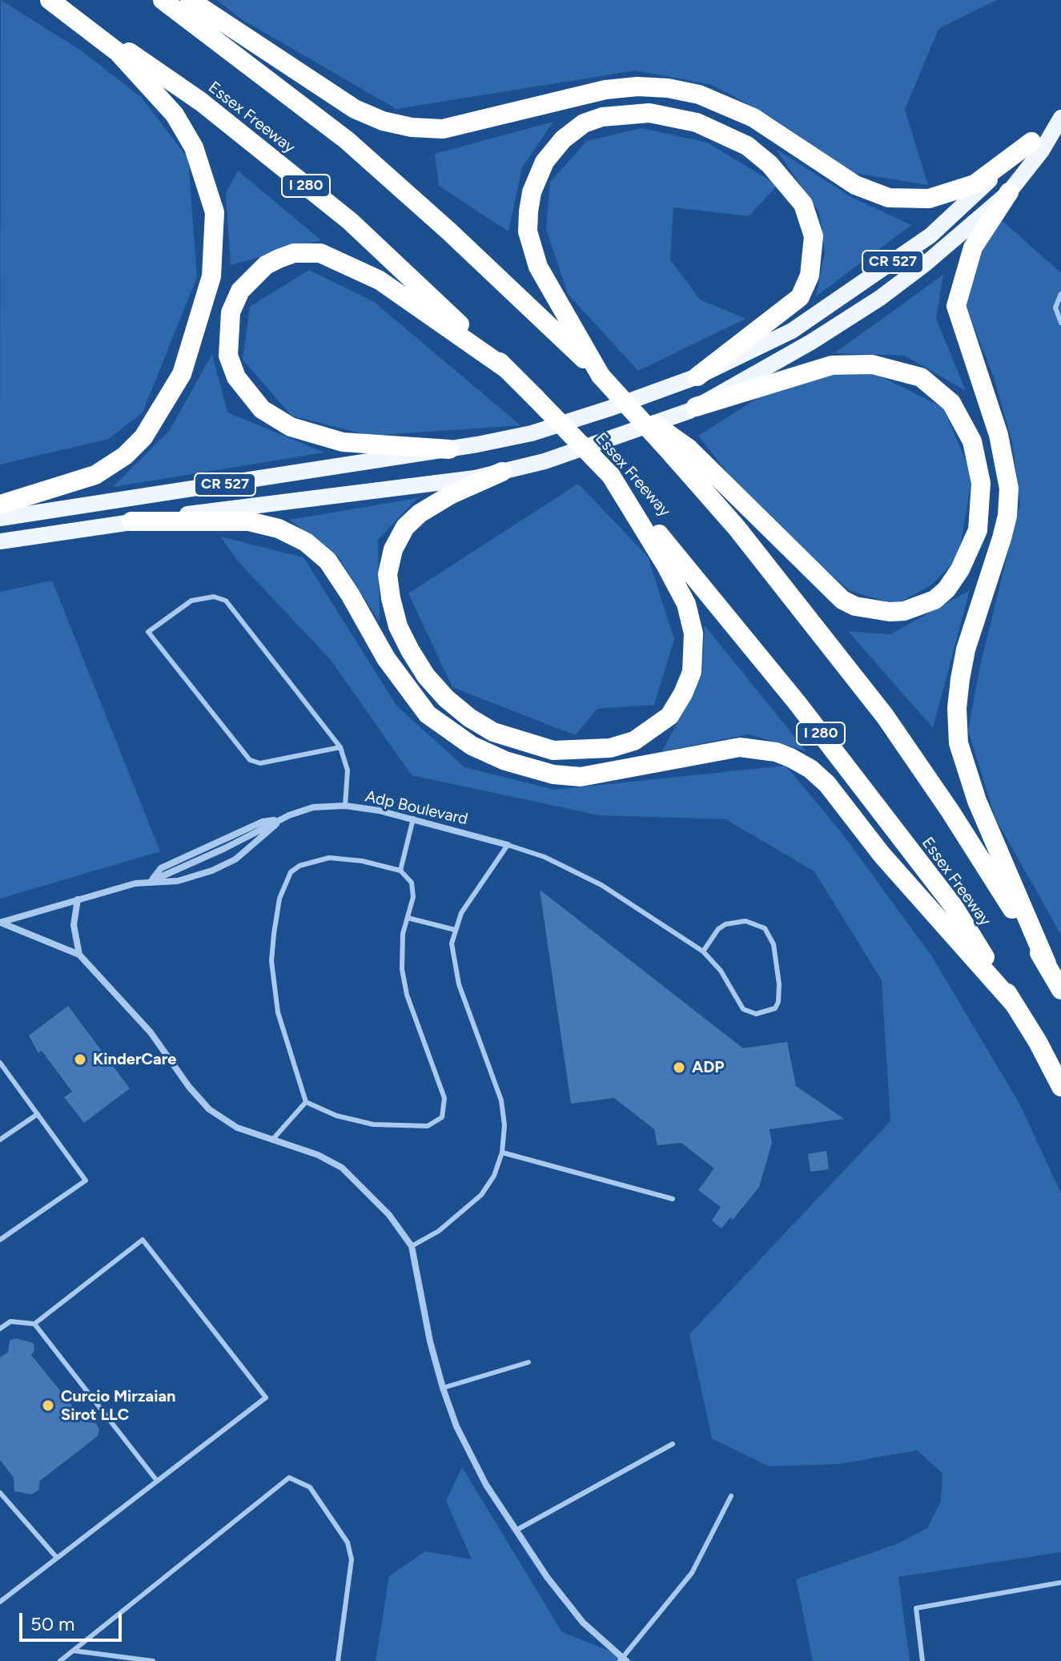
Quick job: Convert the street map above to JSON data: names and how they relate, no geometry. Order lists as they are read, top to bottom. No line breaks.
{"streets":{"highway":["Essex Freeway","I 280"],"main road":["CR 527"],"street":["Adp Boulevard"]},"places":["KinderCare","ADP","Curcio Mirzaian Sirot LLC"],"scale_bar":"50 m"}
